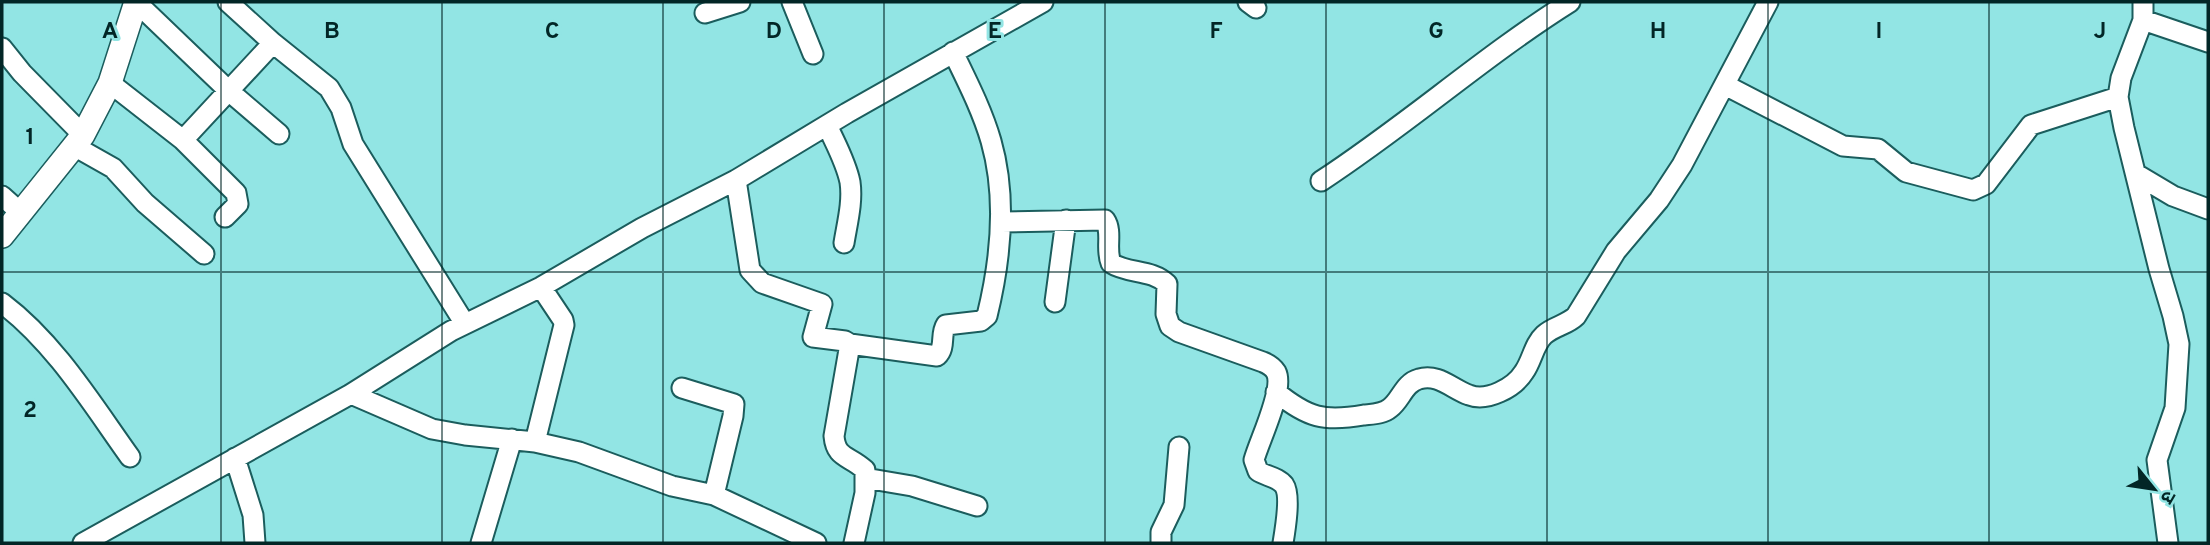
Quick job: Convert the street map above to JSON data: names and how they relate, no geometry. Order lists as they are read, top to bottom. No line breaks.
{"north":"bottom right","grid":{"columns":["A","B","C","D","E","F","G","H","I","J"],"rows":["1","2"]}}
